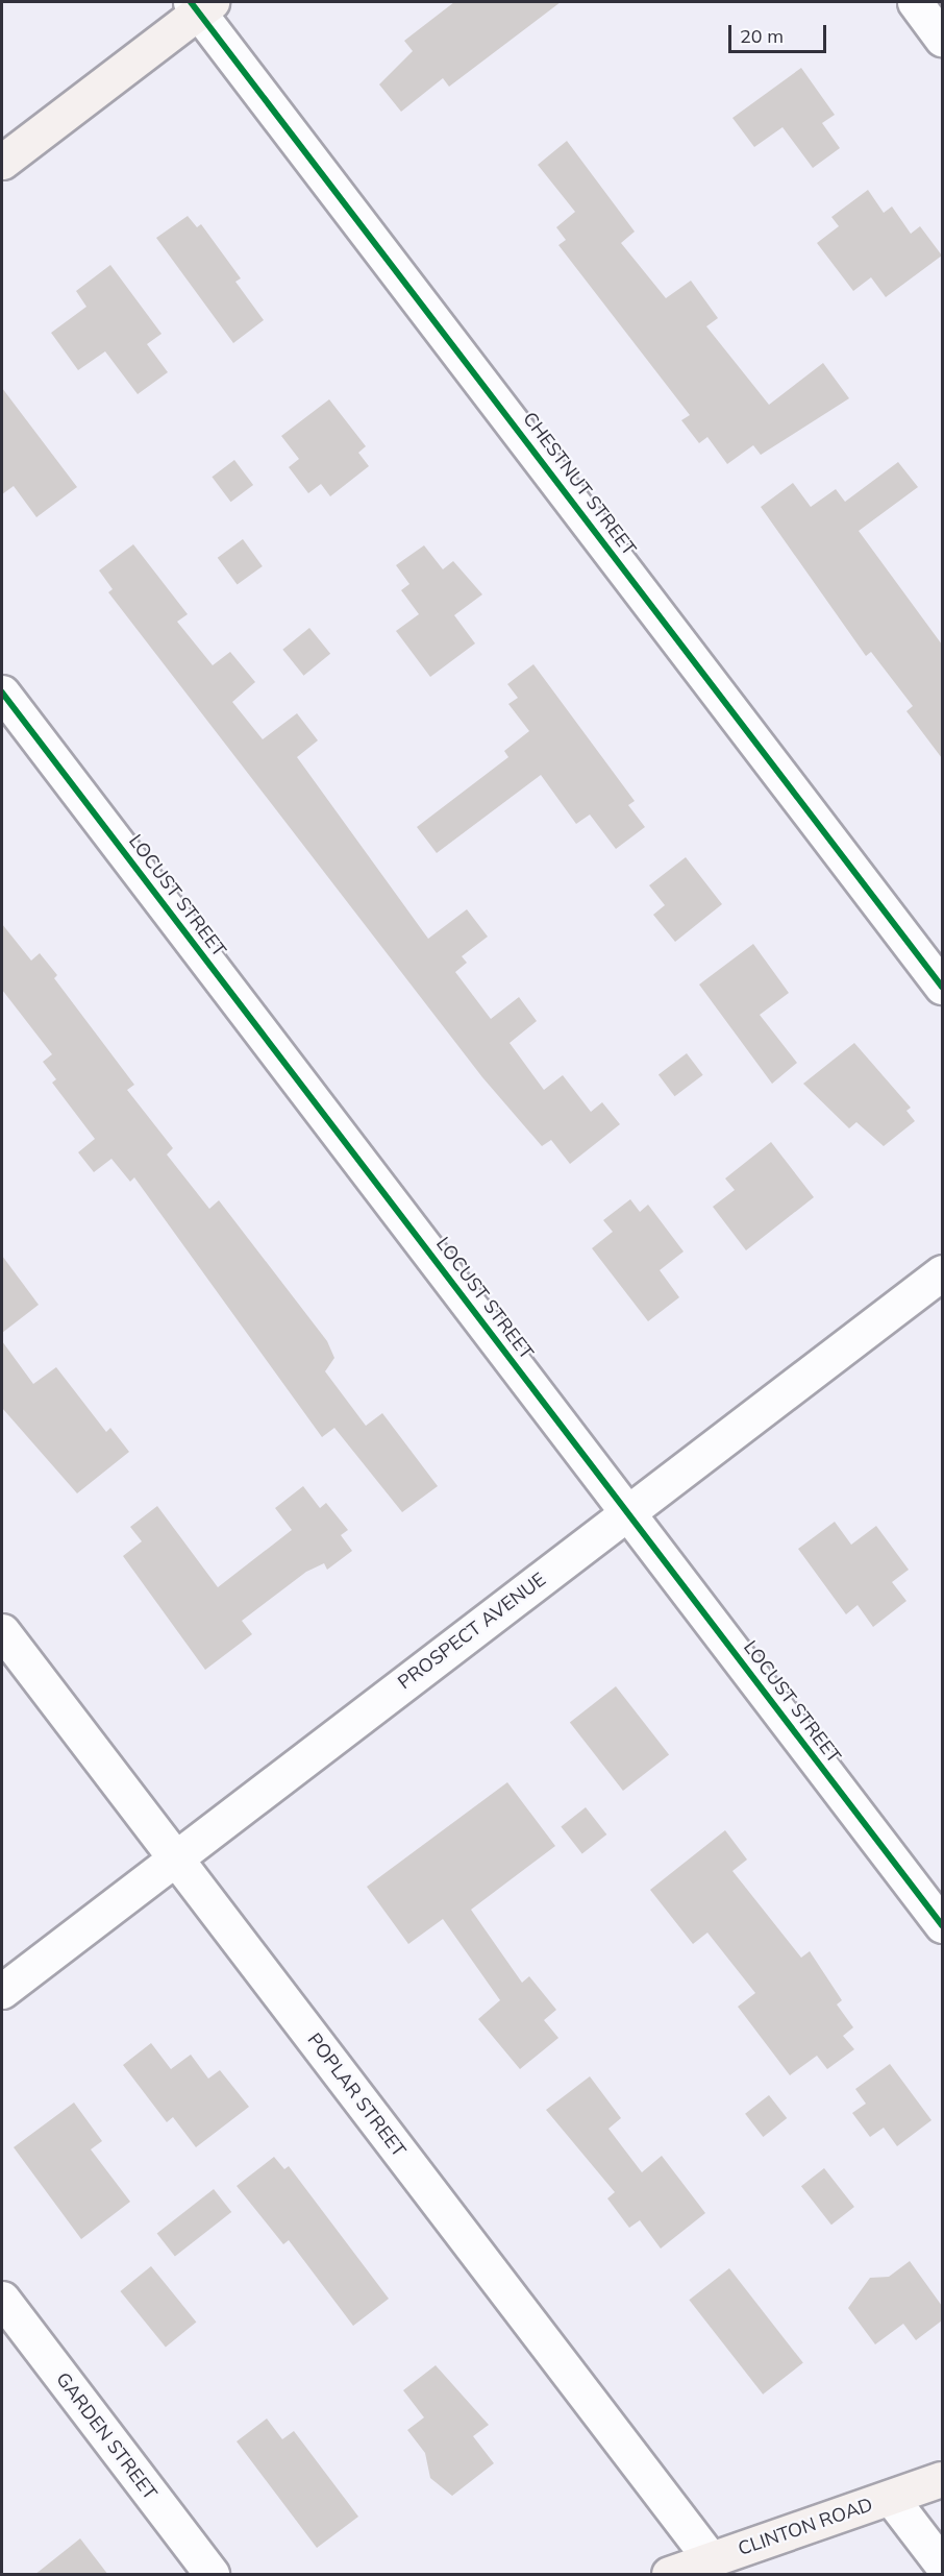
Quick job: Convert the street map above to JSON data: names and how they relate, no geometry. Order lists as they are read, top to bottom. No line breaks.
{"streets":{"main road":["CLINTON ROAD"],"street":["CHESTNUT STREET","LOCUST STREET","PROSPECT AVENUE","POPLAR STREET","GARDEN STREET"]},"crossings":[["LOCUST STREET","PROSPECT AVENUE"],["PROSPECT AVENUE","POPLAR STREET"],["POPLAR STREET","CLINTON ROAD"]],"scale_bar":"20 m"}
